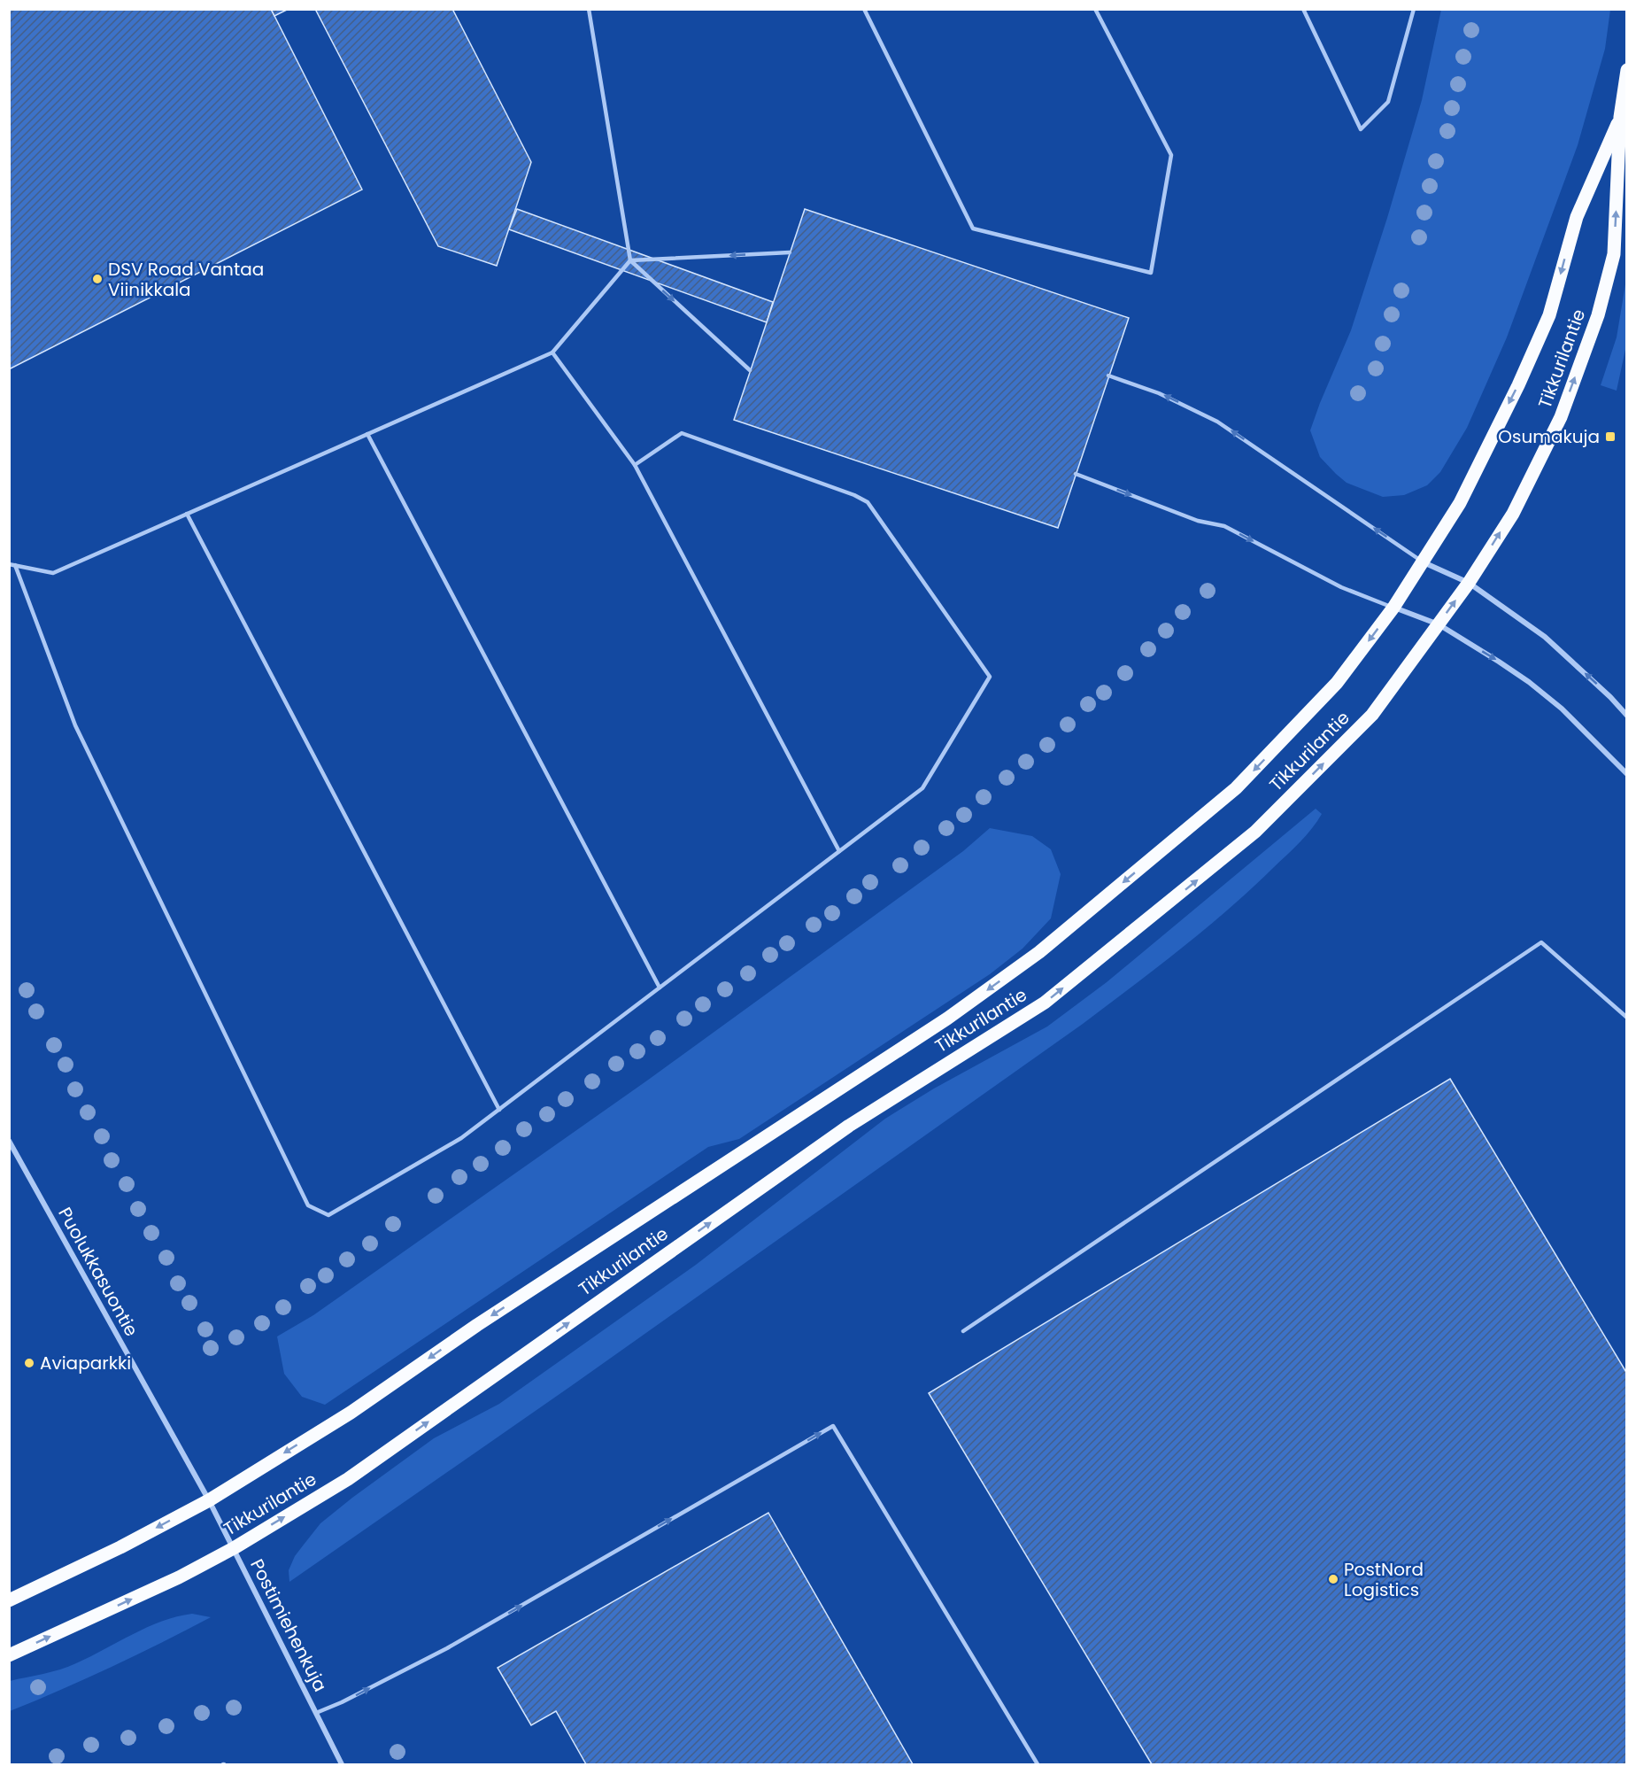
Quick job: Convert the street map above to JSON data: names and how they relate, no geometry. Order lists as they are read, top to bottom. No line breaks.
{"streets":{"main road":["Tikkurilantie"],"street":["Puolukkasuontie","Postimiehenkuja"]},"crossings":[["Tikkurilantie","Puolukkasuontie"],["Tikkurilantie","Postimiehenkuja"],["Puolukkasuontie","Postimiehenkuja"]],"places":{"other":["DSV Road Vantaa Viinikkala","Aviaparkki","PostNord Logistics"],"transit":["Osumakuja"]}}
